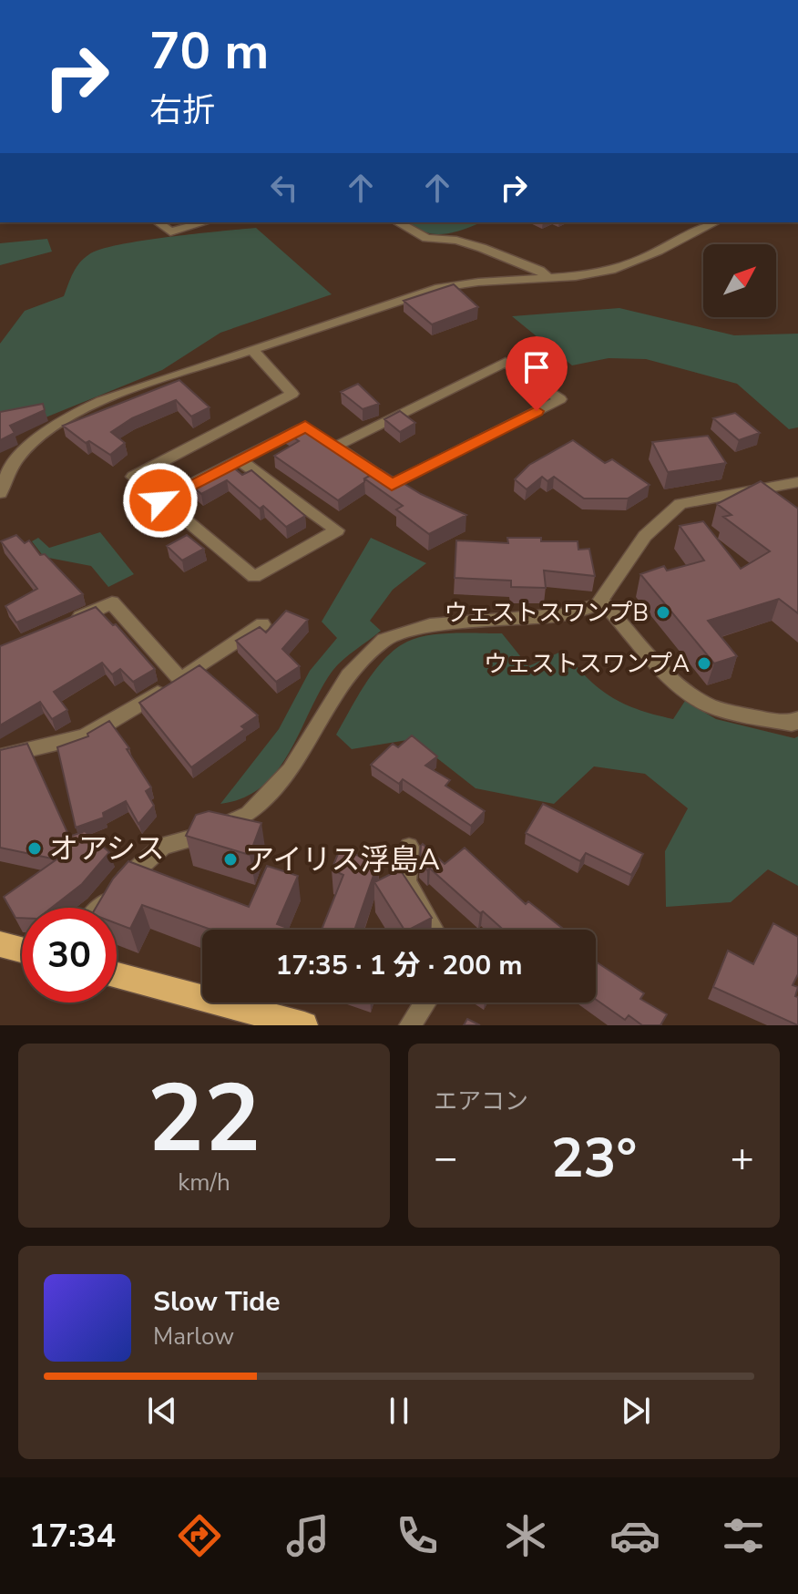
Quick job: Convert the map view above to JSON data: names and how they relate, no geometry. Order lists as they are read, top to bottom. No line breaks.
{"places":["ウェストスワンプB","ウェストスワンプA","オアシス","アイリス浮島A"],"north":"top right","page":{"turn":["70 m","右折"],"limit":"30","trip":"17:35 · 1 分 · 200 m","tile":[["22","km/h"],"エアコン"],"heat":["−","23°","+"],"song":["Slow Tide","Marlow"],"tabs":"17:34"}}
